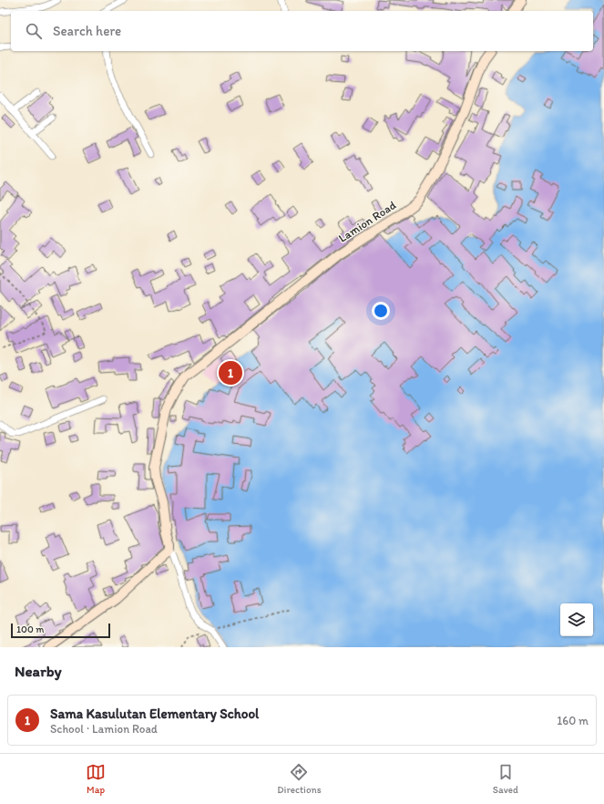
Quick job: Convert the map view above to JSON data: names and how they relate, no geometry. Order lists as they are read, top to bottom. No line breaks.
{"streets":{"street":["Lamion Road"]},"scale_bar":"100 m","page":{"search":"Search here","pins":"1","scale":"100 m","heading":"Nearby","list":[{"mark":"1","name":"Sama Kasulutan Elementary School","note":"School · Lamion Road","value":"160 m"}],"nav":["Map","Directions","Saved"]}}
